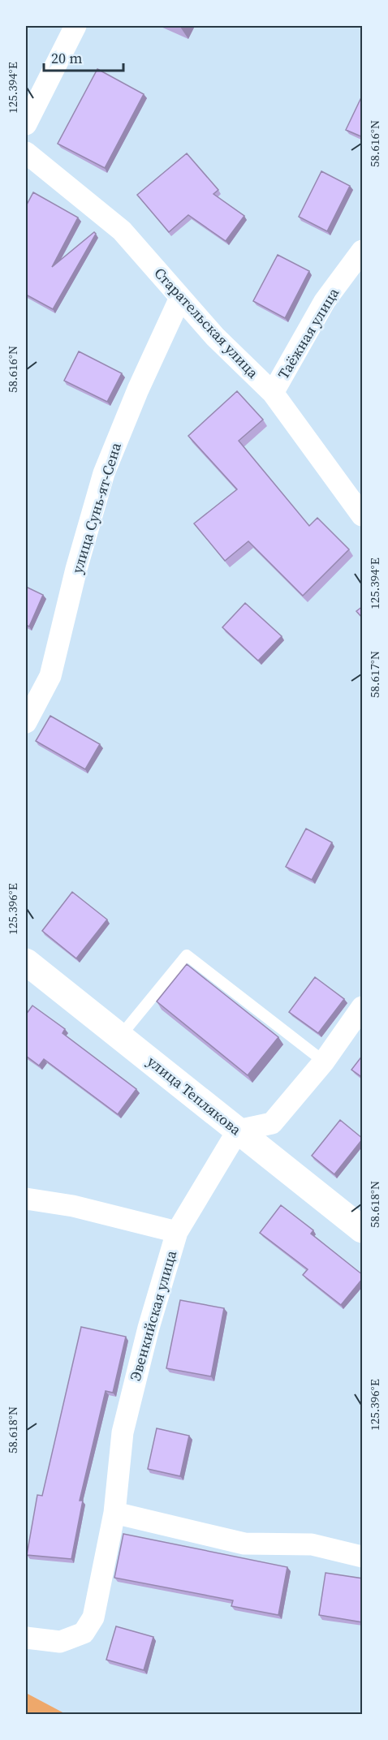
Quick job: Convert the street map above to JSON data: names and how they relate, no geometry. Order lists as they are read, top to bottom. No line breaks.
{"streets":{"main road":["улица Теплякова"],"street":["Старательская улица","Таёжная улица","улица Сунь-ят-Сена","Эвенкийская улица"]},"crossings":[["Старательская улица","Таёжная улица"],["Старательская улица","улица Сунь-ят-Сена"],["улица Теплякова","Эвенкийская улица"]],"scale_bar":"20 m","coordinates":["125.394°E","58.616°N","58.617°N","125.396°E","58.618°N"]}
